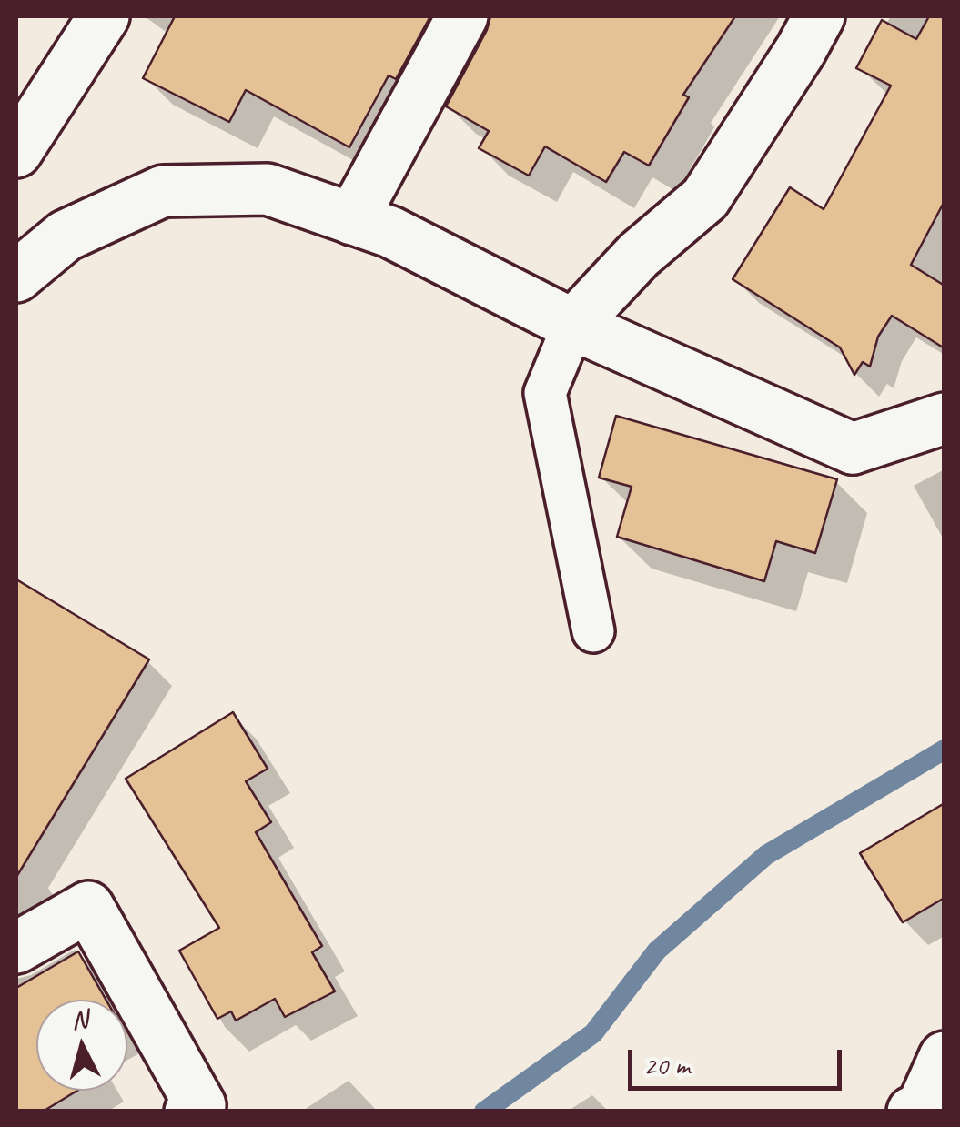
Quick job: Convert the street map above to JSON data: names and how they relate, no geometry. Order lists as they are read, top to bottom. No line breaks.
{"scale_bar":"20 m","north":"top"}
